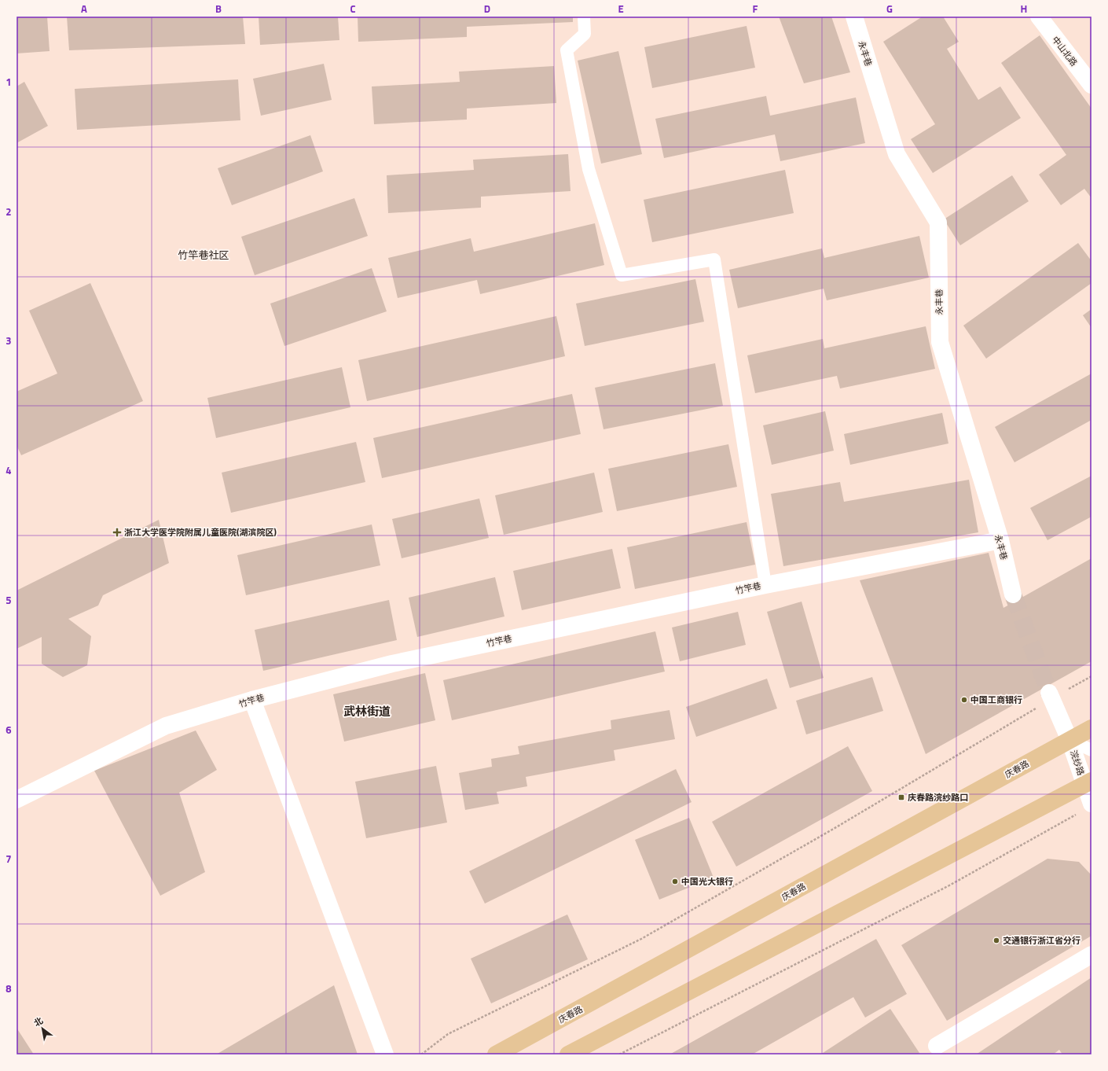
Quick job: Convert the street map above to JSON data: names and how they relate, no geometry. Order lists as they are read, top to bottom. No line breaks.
{"streets":{"main road":["庆春路"],"street":["中山北路","永丰巷","竹竿巷","浣纱路"]},"crossings":[["永丰巷","竹竿巷"],["浣纱路","庆春路"]],"districts":["竹竿巷社区","武林街道"],"places":{"health":["浙江大学医学院附属儿童医院(湖滨院区)"],"other":["中国工商银行","中国光大银行","交通银行浙江省分行"],"transit":["庆春路浣纱路口"]},"north":"top left","grid":{"columns":["A","B","C","D","E","F","G","H"],"rows":["1","2","3","4","5","6","7","8"]}}
